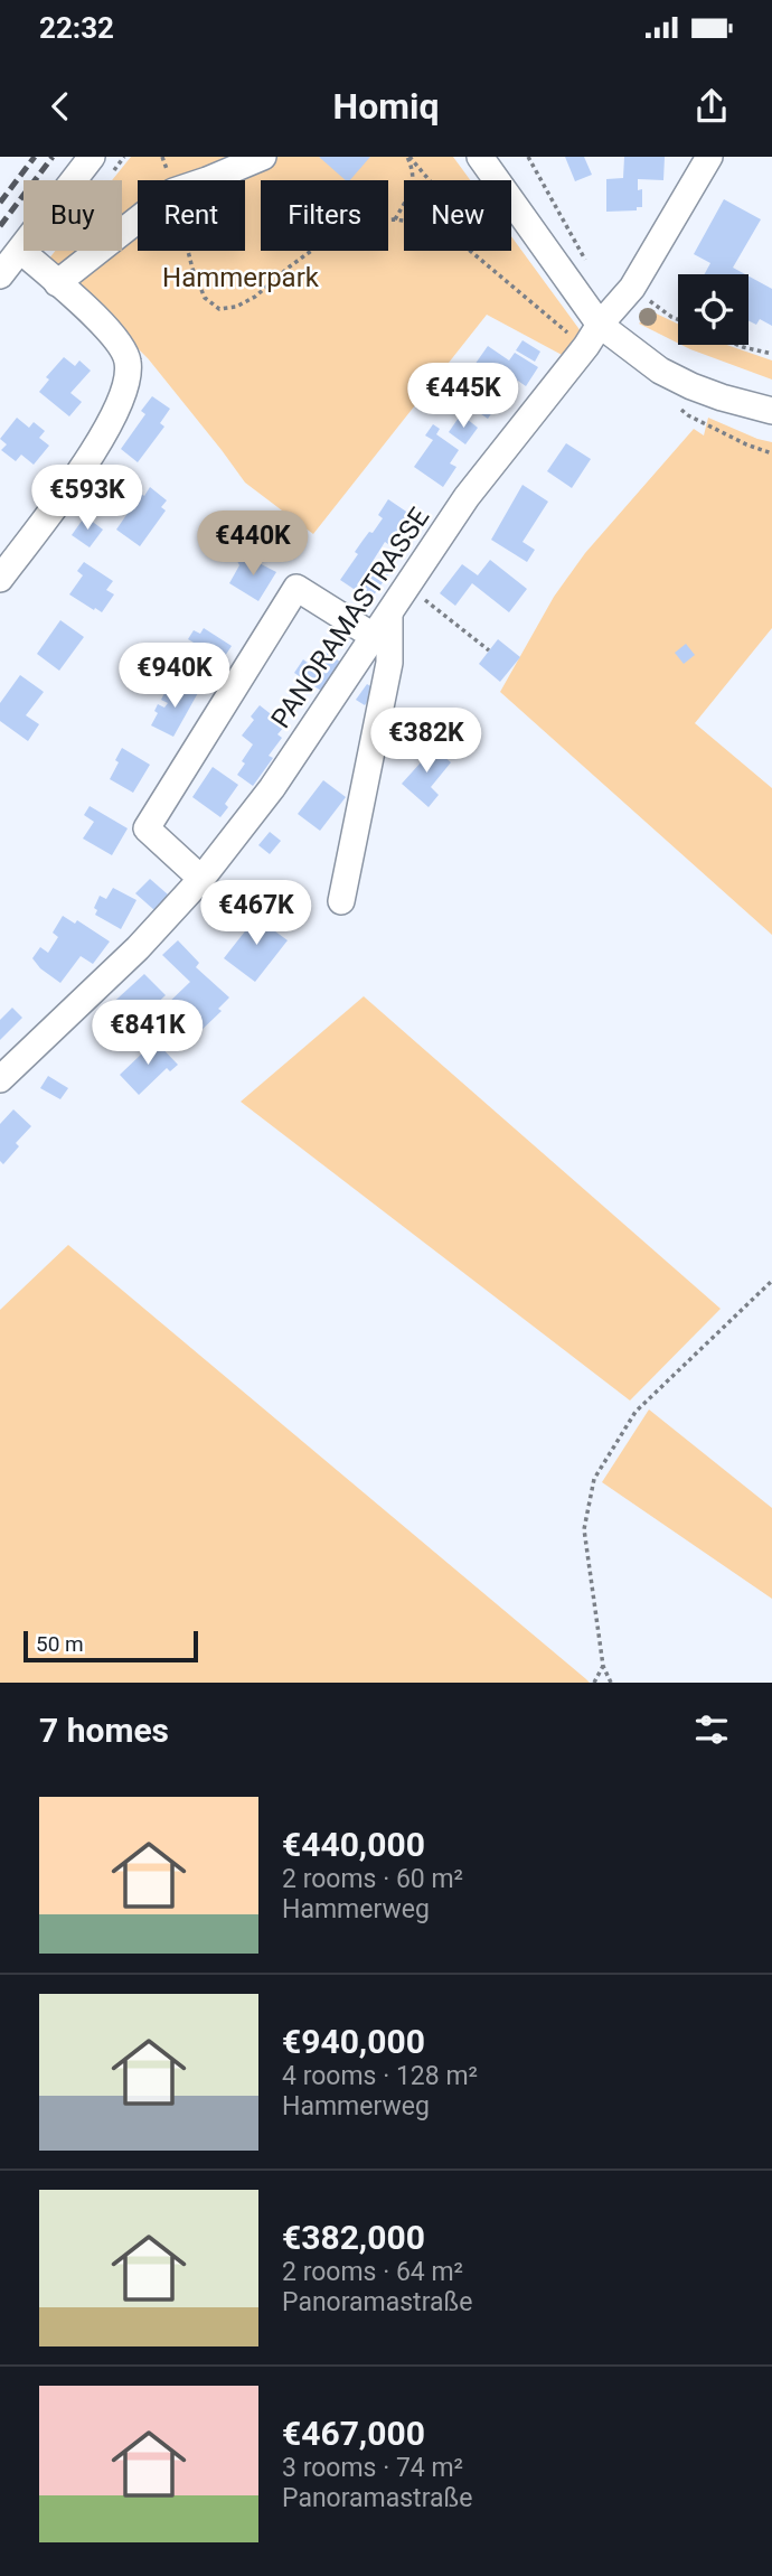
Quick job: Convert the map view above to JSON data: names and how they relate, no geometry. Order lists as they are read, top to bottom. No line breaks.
{"streets":{"street":["PANORAMASTRASSE"]},"parks":["Hammerpark"],"scale_bar":"50 m","page":{"status":"22:32","header":"Homiq","chip":["Buy","Rent","Filters","New"],"price":["€445K","€593K","€440K","€940K","€382K","€467K","€841K"],"scale":"50 m","heading":"7 homes","list":[{"name":"€440,000","note":"2 rooms · 60 m² · Hammerweg"},{"name":"€940,000","note":"4 rooms · 128 m² · Hammerweg"},{"name":"€382,000","note":"2 rooms · 64 m² · Panoramastraße"},{"name":"€467,000","note":"3 rooms · 74 m² · Panoramastraße"}]}}
